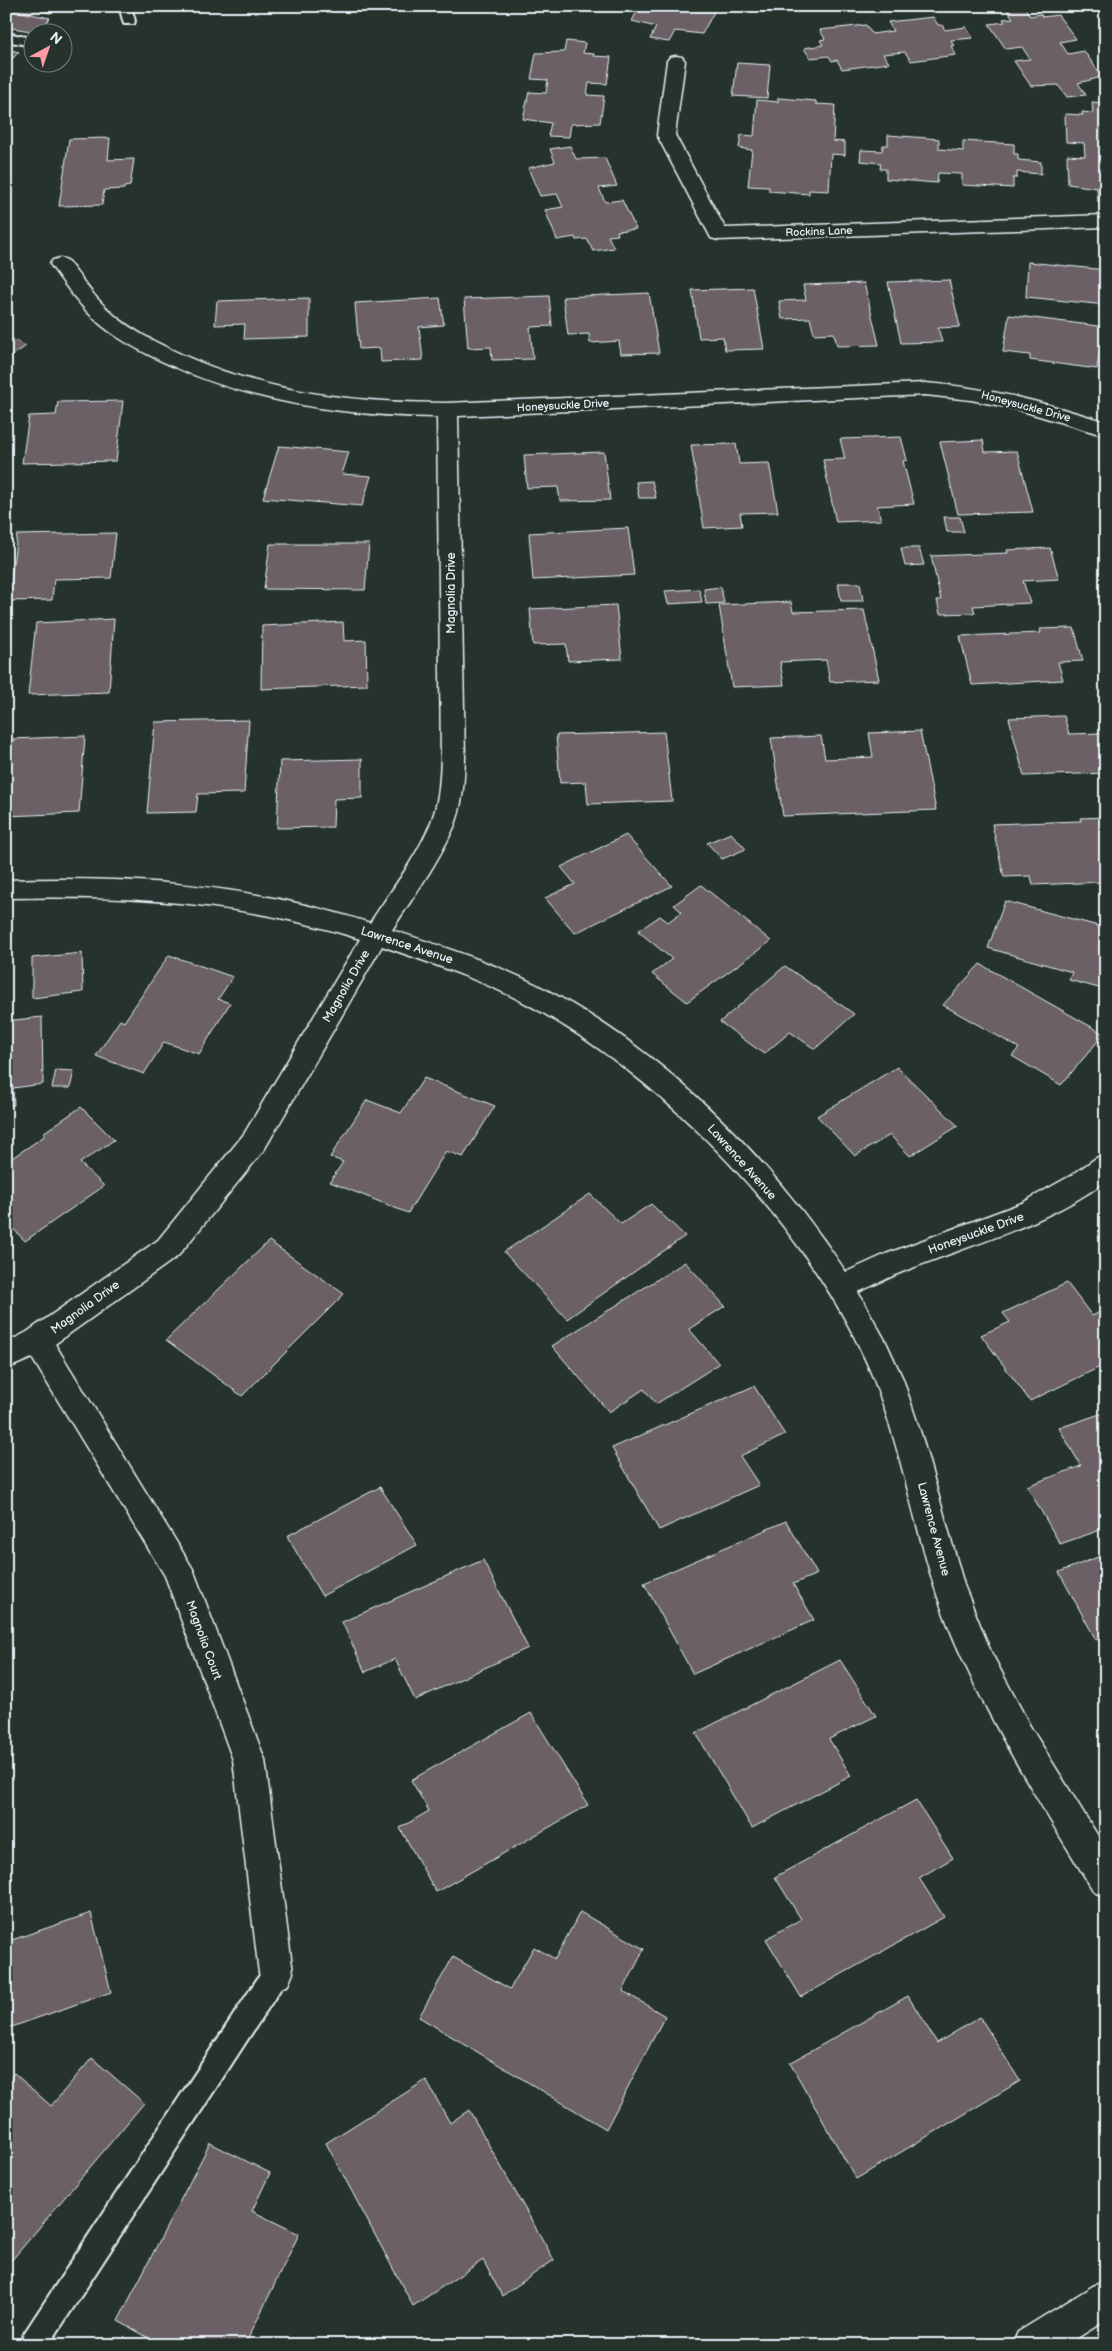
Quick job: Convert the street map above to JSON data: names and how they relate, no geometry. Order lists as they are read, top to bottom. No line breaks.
{"streets":{"street":["Rockins Lane","Honeysuckle Drive","Magnolia Drive","Lawrence Avenue","Magnolia Court"]},"crossings":[["Honeysuckle Drive","Magnolia Drive"],["Honeysuckle Drive","Lawrence Avenue"],["Magnolia Drive","Lawrence Avenue"],["Magnolia Drive","Magnolia Court"]],"north":"top right"}
